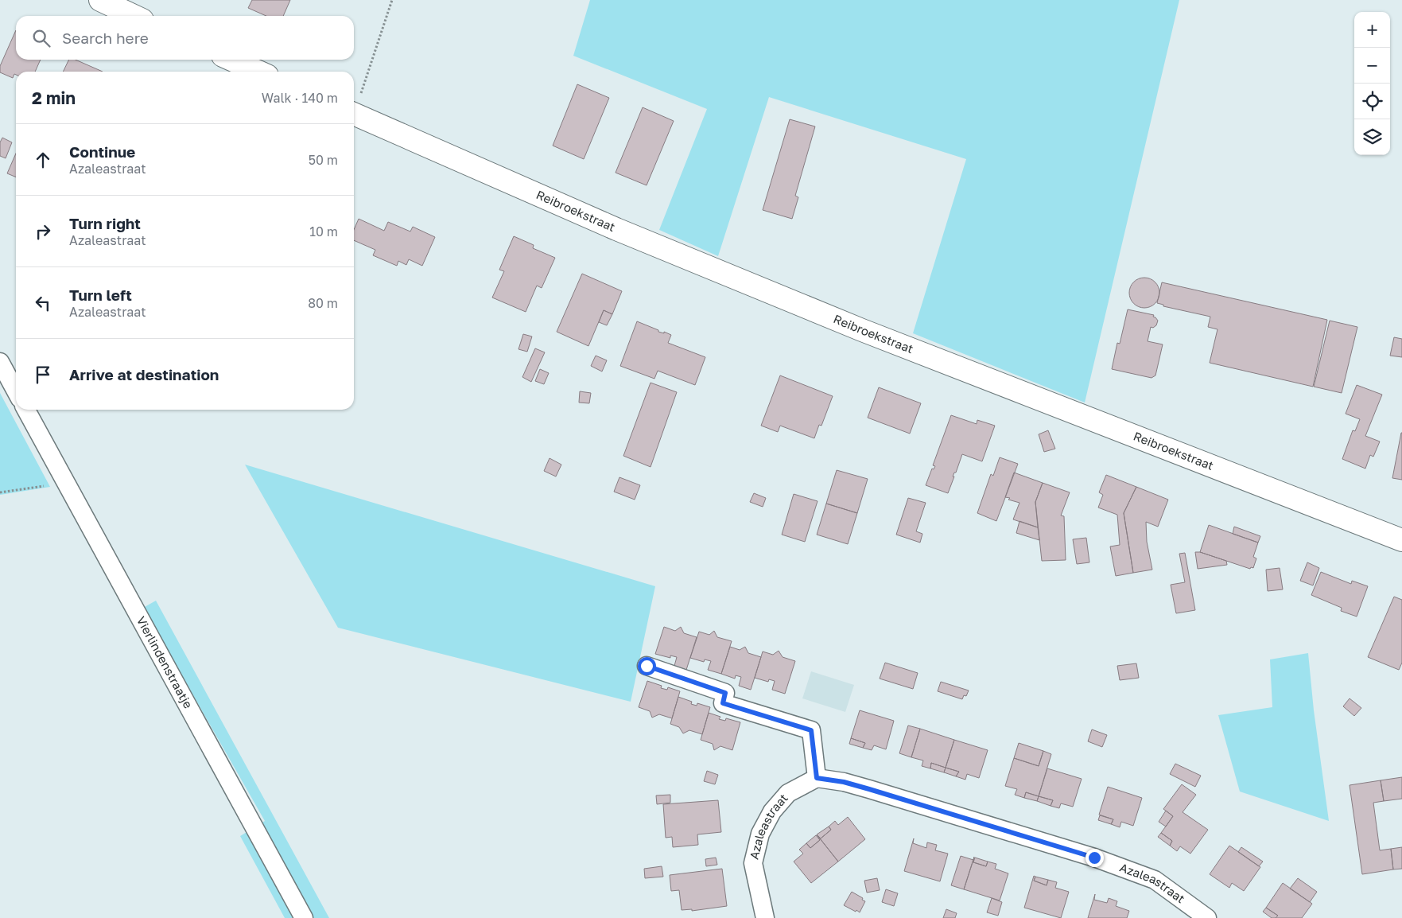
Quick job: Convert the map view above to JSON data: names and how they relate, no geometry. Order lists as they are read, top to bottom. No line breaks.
{"streets":{"street":["Reibroekstraat","Vierlindenstraatje","Azaleastraat"]},"page":{"map_buttons":["+","−"],"search":"Search here","heading":["2 min","Walk · 140 m"],"list":[["Continue","Azaleastraat","50 m"],["Turn right","Azaleastraat","10 m"],["Turn left","Azaleastraat","80 m"],"Arrive at destination"]}}
